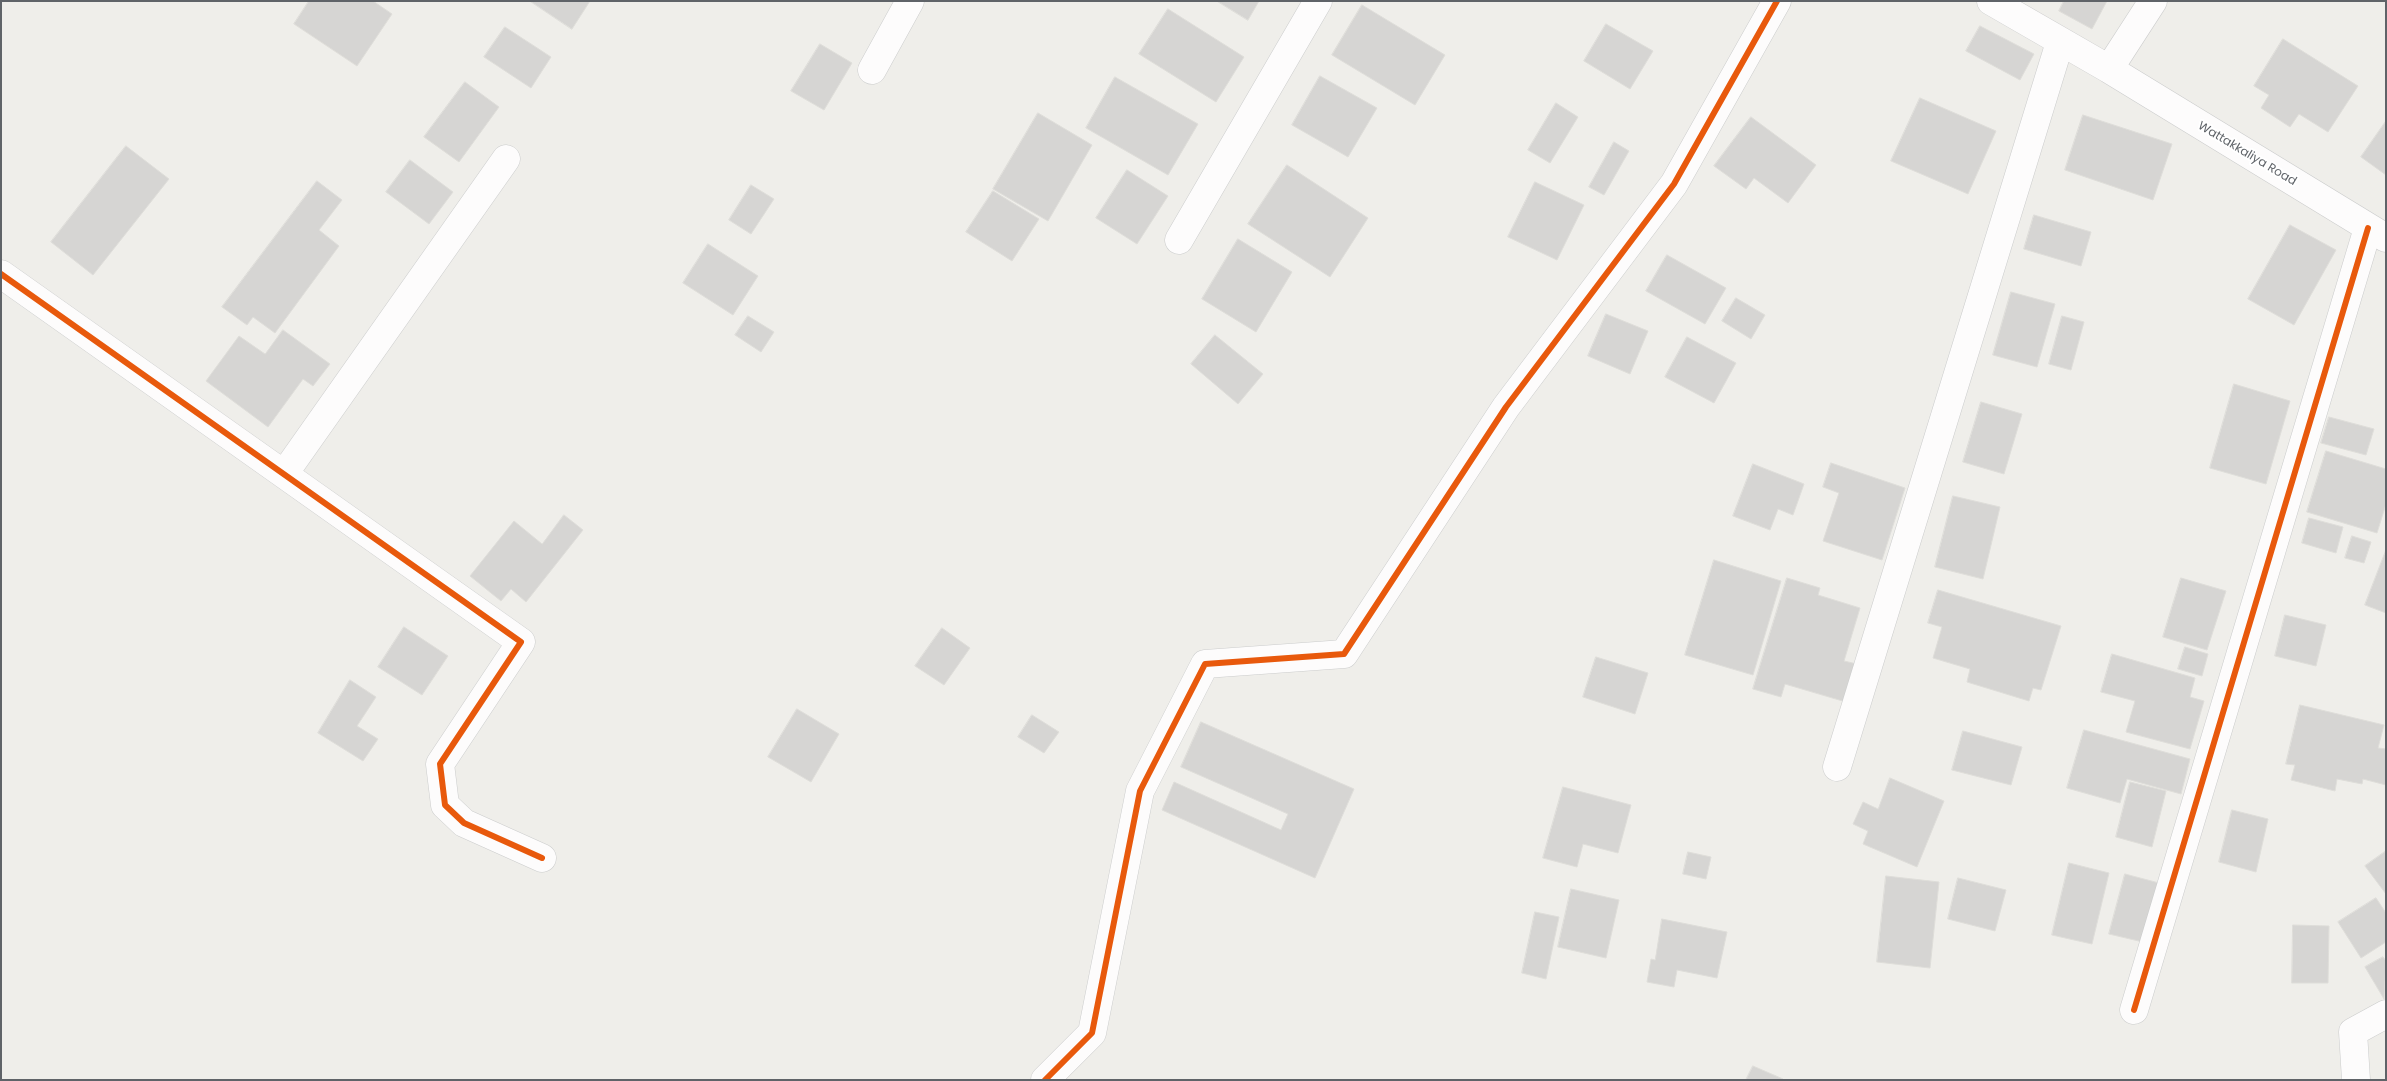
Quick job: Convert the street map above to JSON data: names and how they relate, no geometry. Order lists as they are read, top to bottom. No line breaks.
{"streets":{"street":["Wattakkaliya Road"]}}
